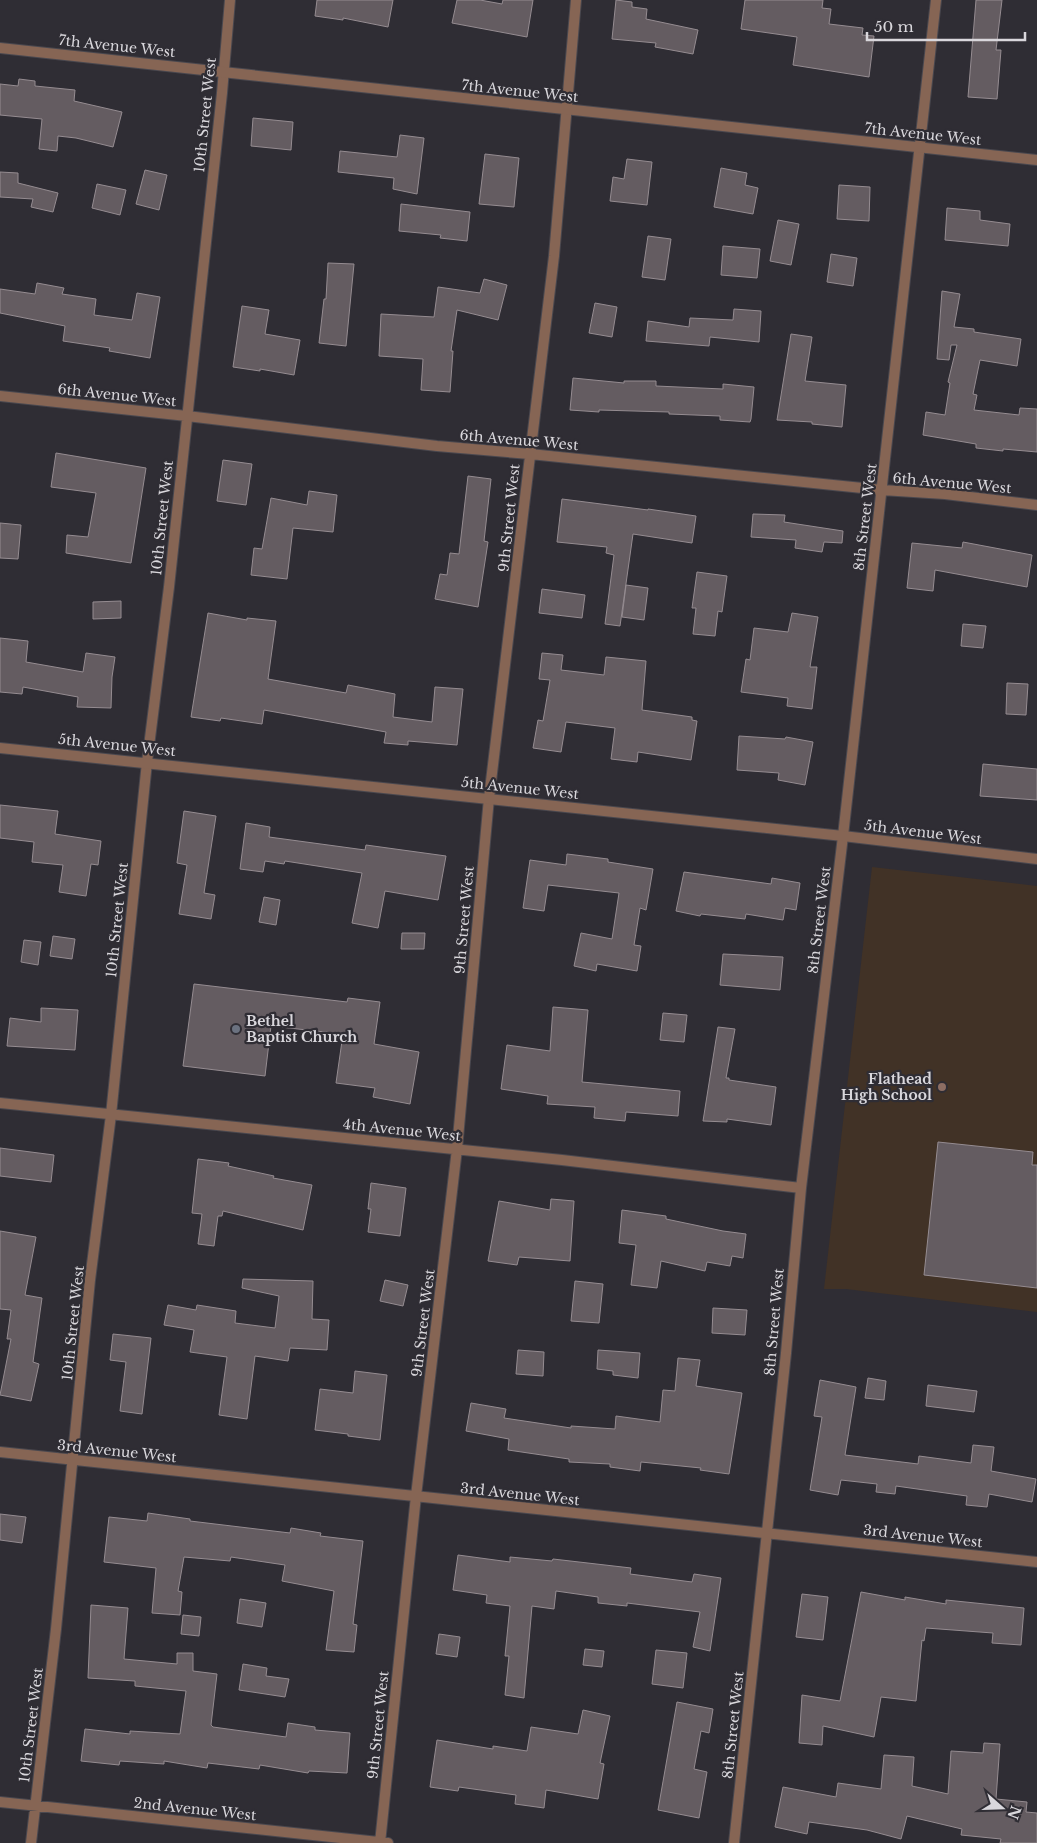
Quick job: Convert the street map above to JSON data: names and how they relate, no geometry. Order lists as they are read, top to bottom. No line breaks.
{"streets":{"street":["7th Avenue West","10th Street West","6th Avenue West","8th Street West","9th Street West","5th Avenue West","4th Avenue West","3rd Avenue West","2nd Avenue West"]},"crossings":[["7th Avenue West","10th Street West"],["7th Avenue West","8th Street West"],["7th Avenue West","9th Street West"],["10th Street West","6th Avenue West"],["10th Street West","5th Avenue West"],["10th Street West","4th Avenue West"],["10th Street West","3rd Avenue West"],["10th Street West","2nd Avenue West"],["6th Avenue West","8th Street West"],["6th Avenue West","9th Street West"],["8th Street West","5th Avenue West"],["8th Street West","4th Avenue West"],["8th Street West","3rd Avenue West"],["9th Street West","5th Avenue West"],["9th Street West","4th Avenue West"],["9th Street West","3rd Avenue West"],["9th Street West","2nd Avenue West"]],"places":["Bethel Baptist Church","Flathead High School"],"scale_bar":"50 m","north":"right"}
